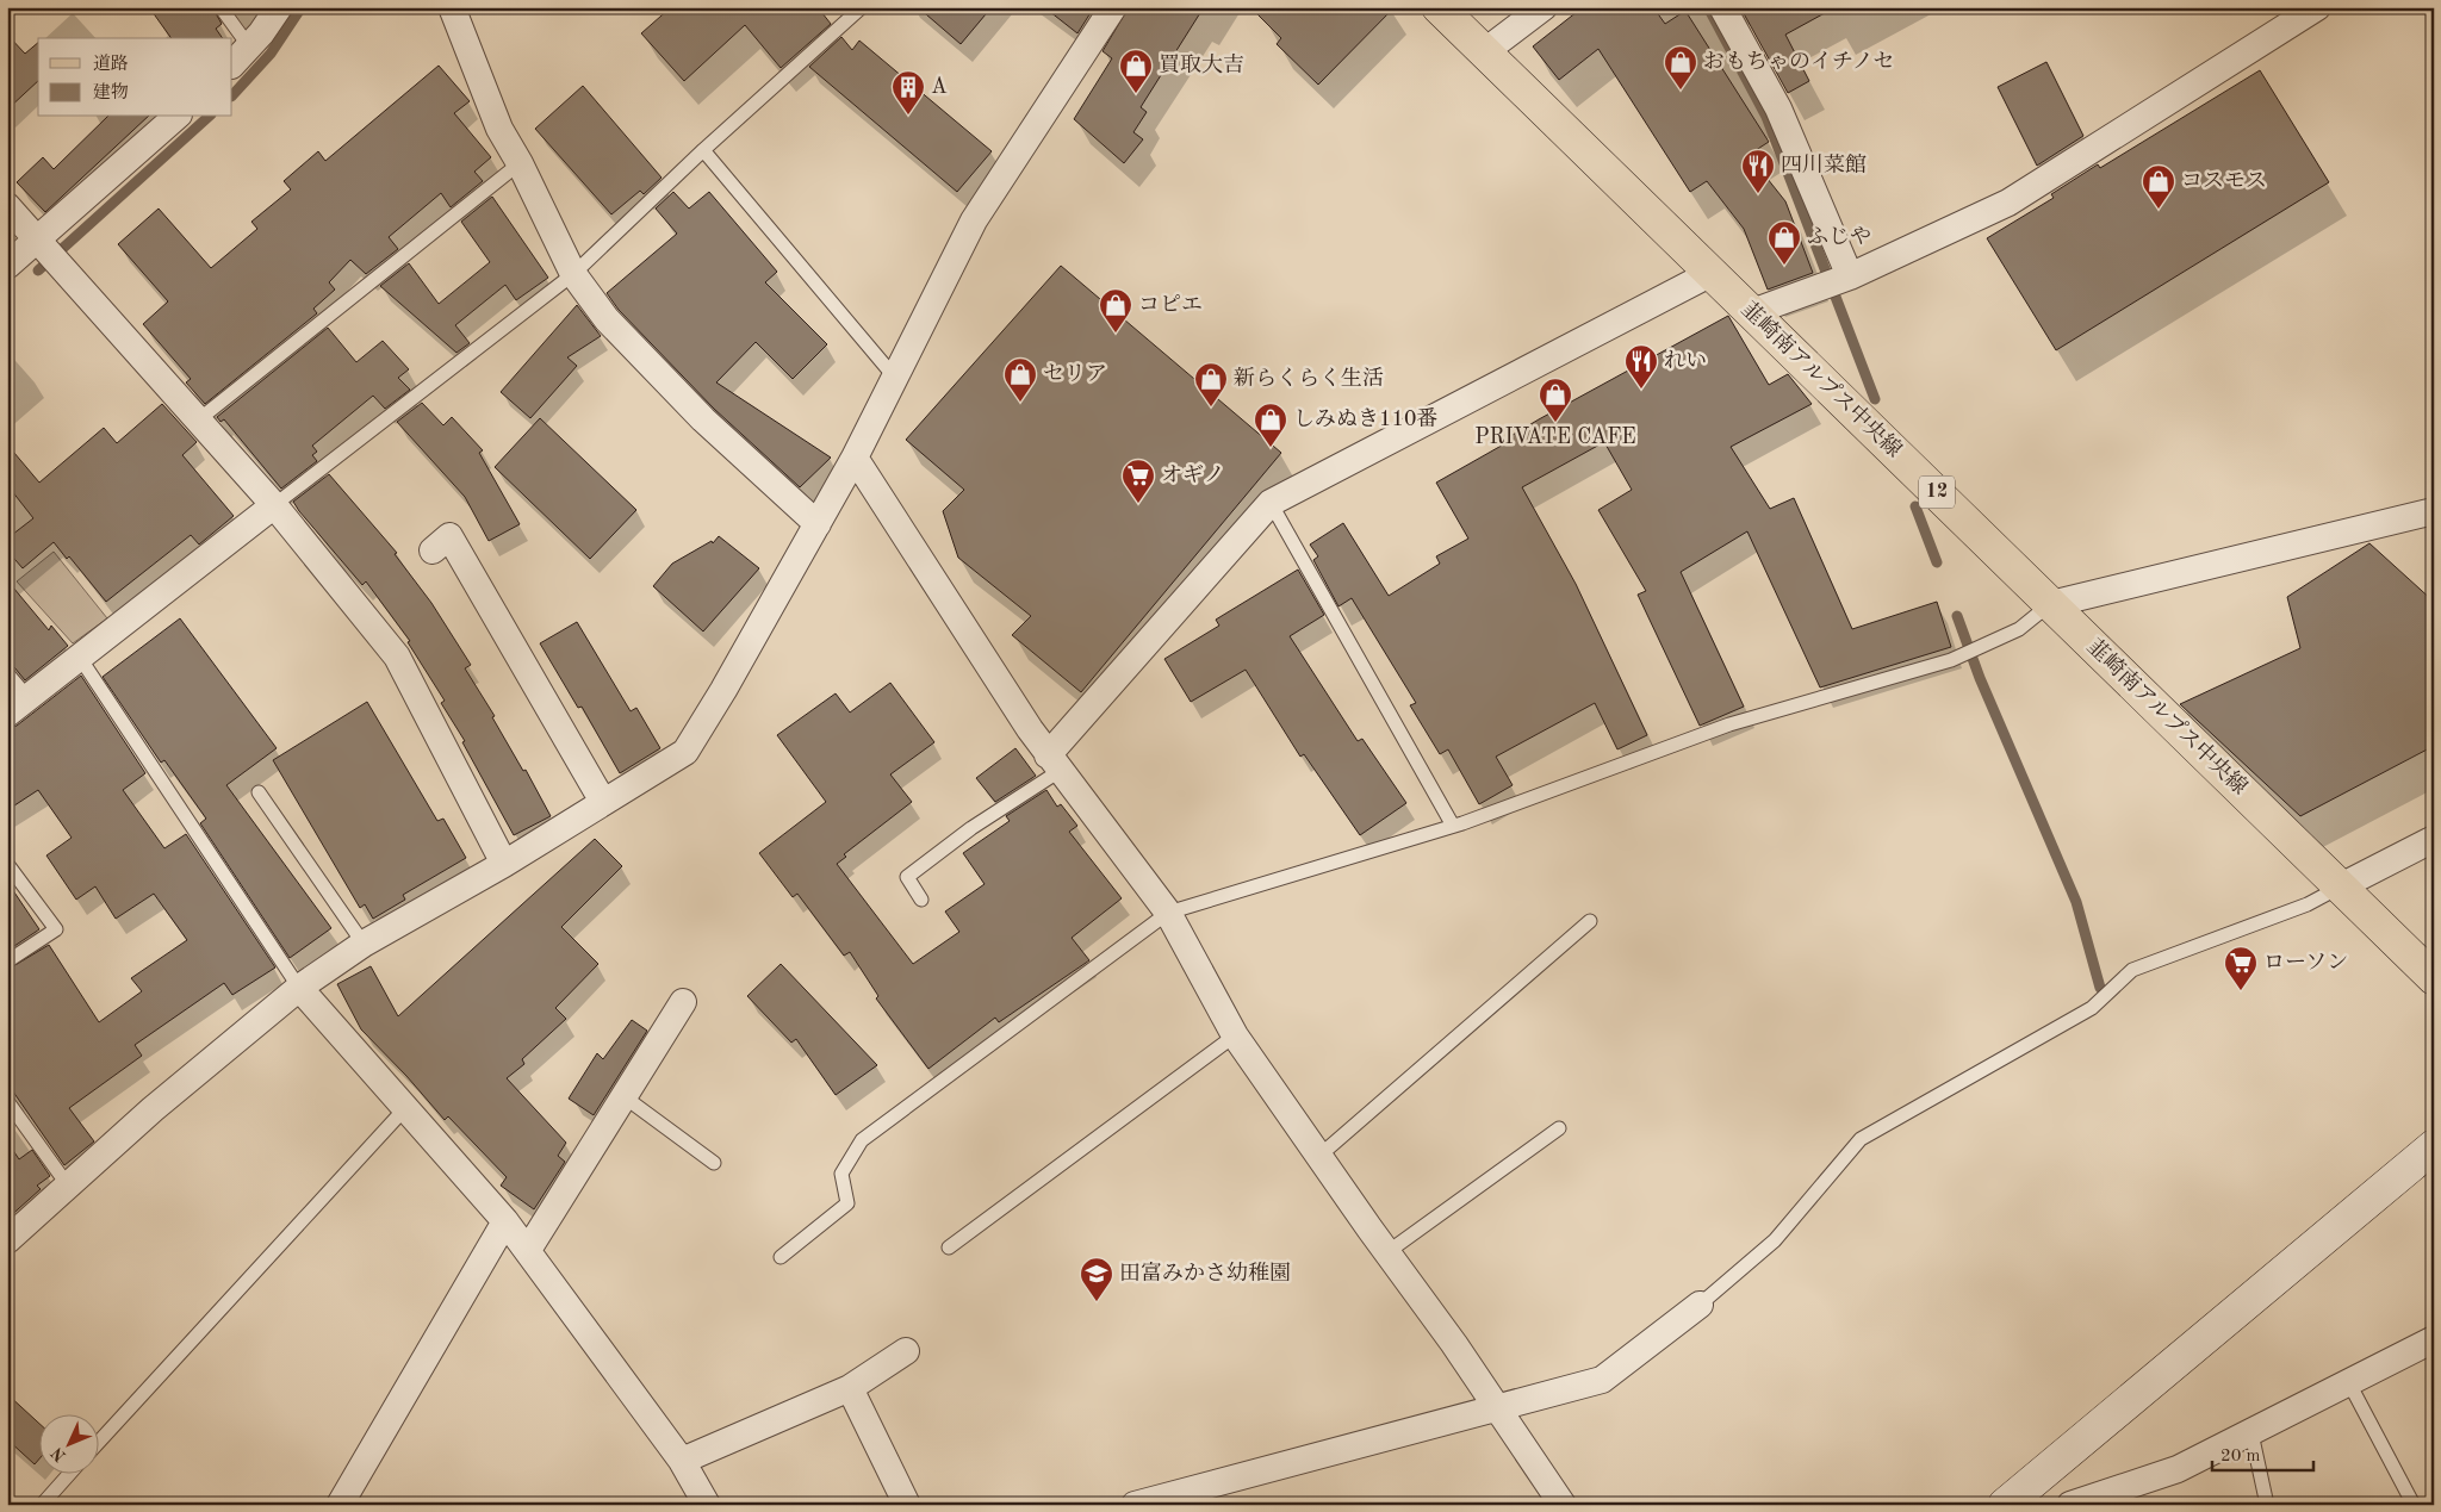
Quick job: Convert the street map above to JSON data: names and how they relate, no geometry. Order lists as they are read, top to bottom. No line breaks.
{"streets":{"main road":["韮崎南アルプス中央線","12"]},"places":{"shop":["おもちゃのイチノセ","買取大吉","コスモス","ふじや","コピエ","セリア","新らくらく生活","PRIVATE CAFE","しみぬき110番"],"building":["A"],"restaurant":["四川菜館","れい"],"supermarket":["オギノ","ローソン"],"school or university":["田富みかさ幼稚園"]},"legend":["道路","建物"],"scale_bar":"20 m","north":"bottom left"}
